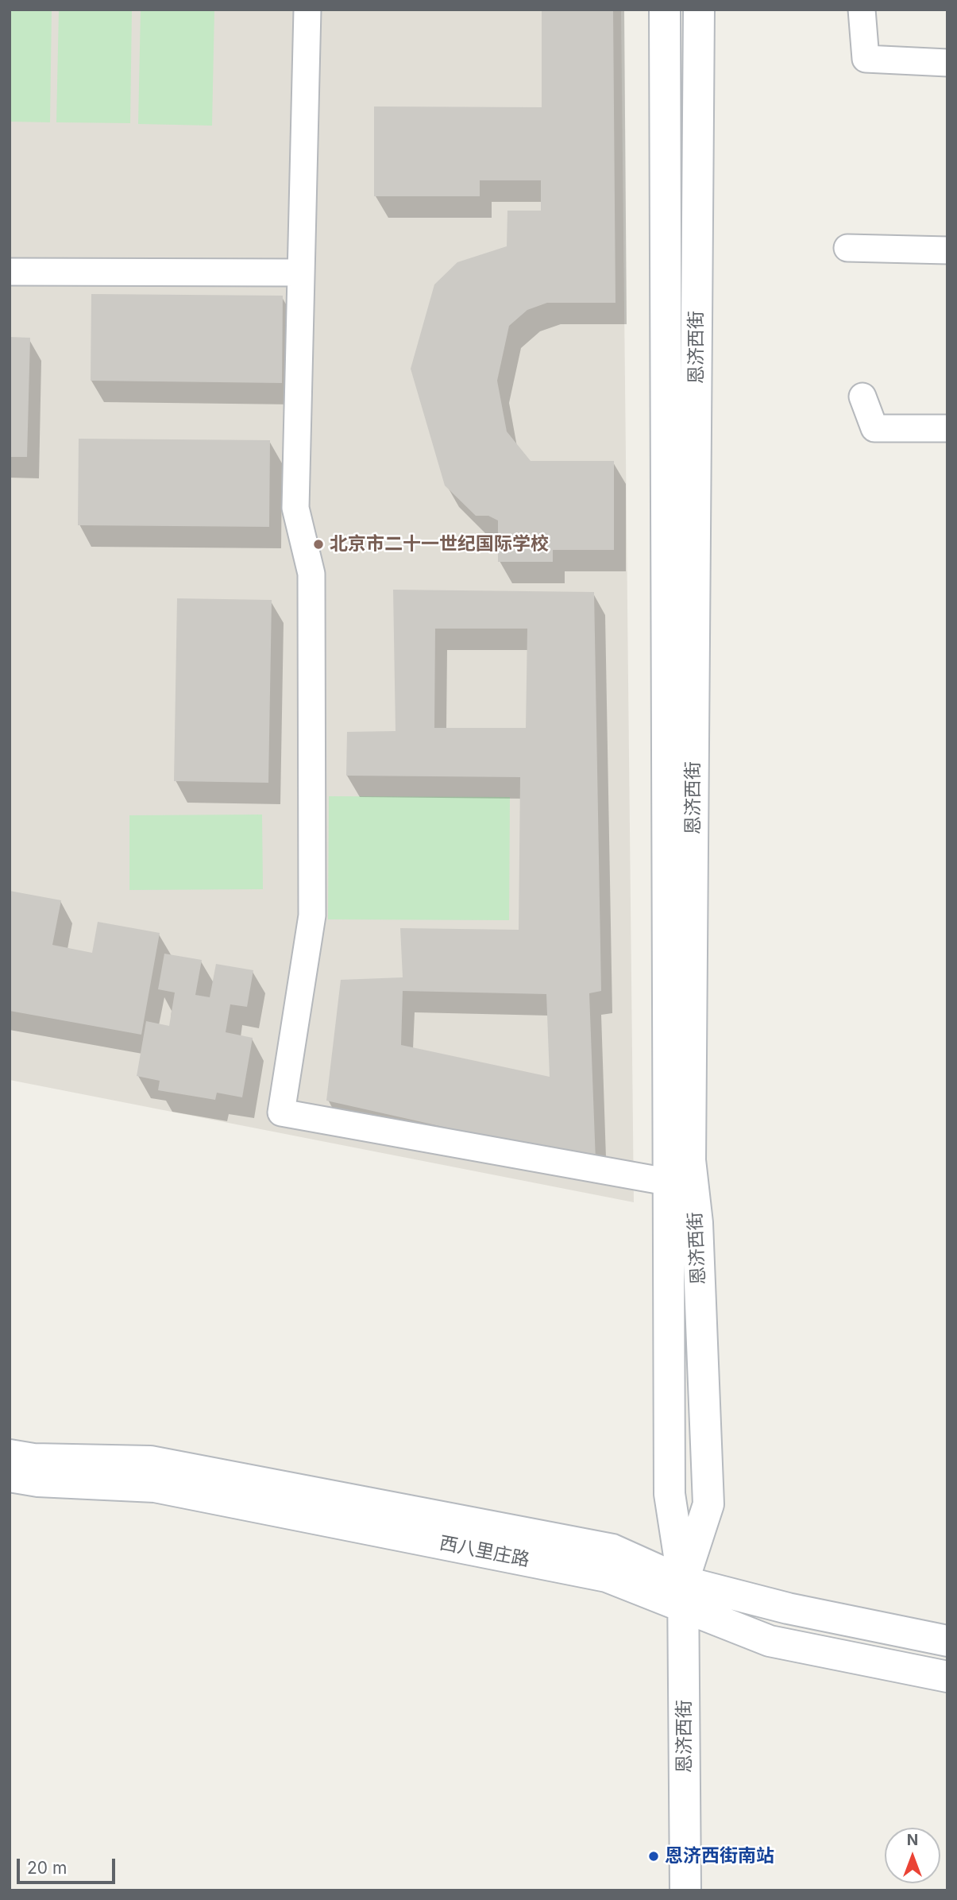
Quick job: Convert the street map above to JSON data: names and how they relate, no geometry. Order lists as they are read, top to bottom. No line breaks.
{"streets":{"street":["恩济西街","西八里庄路"]},"crossings":[["恩济西街","西八里庄路"]],"places":["北京市二十一世纪国际学校","恩济西街南站"],"scale_bar":"20 m","north":"top"}
